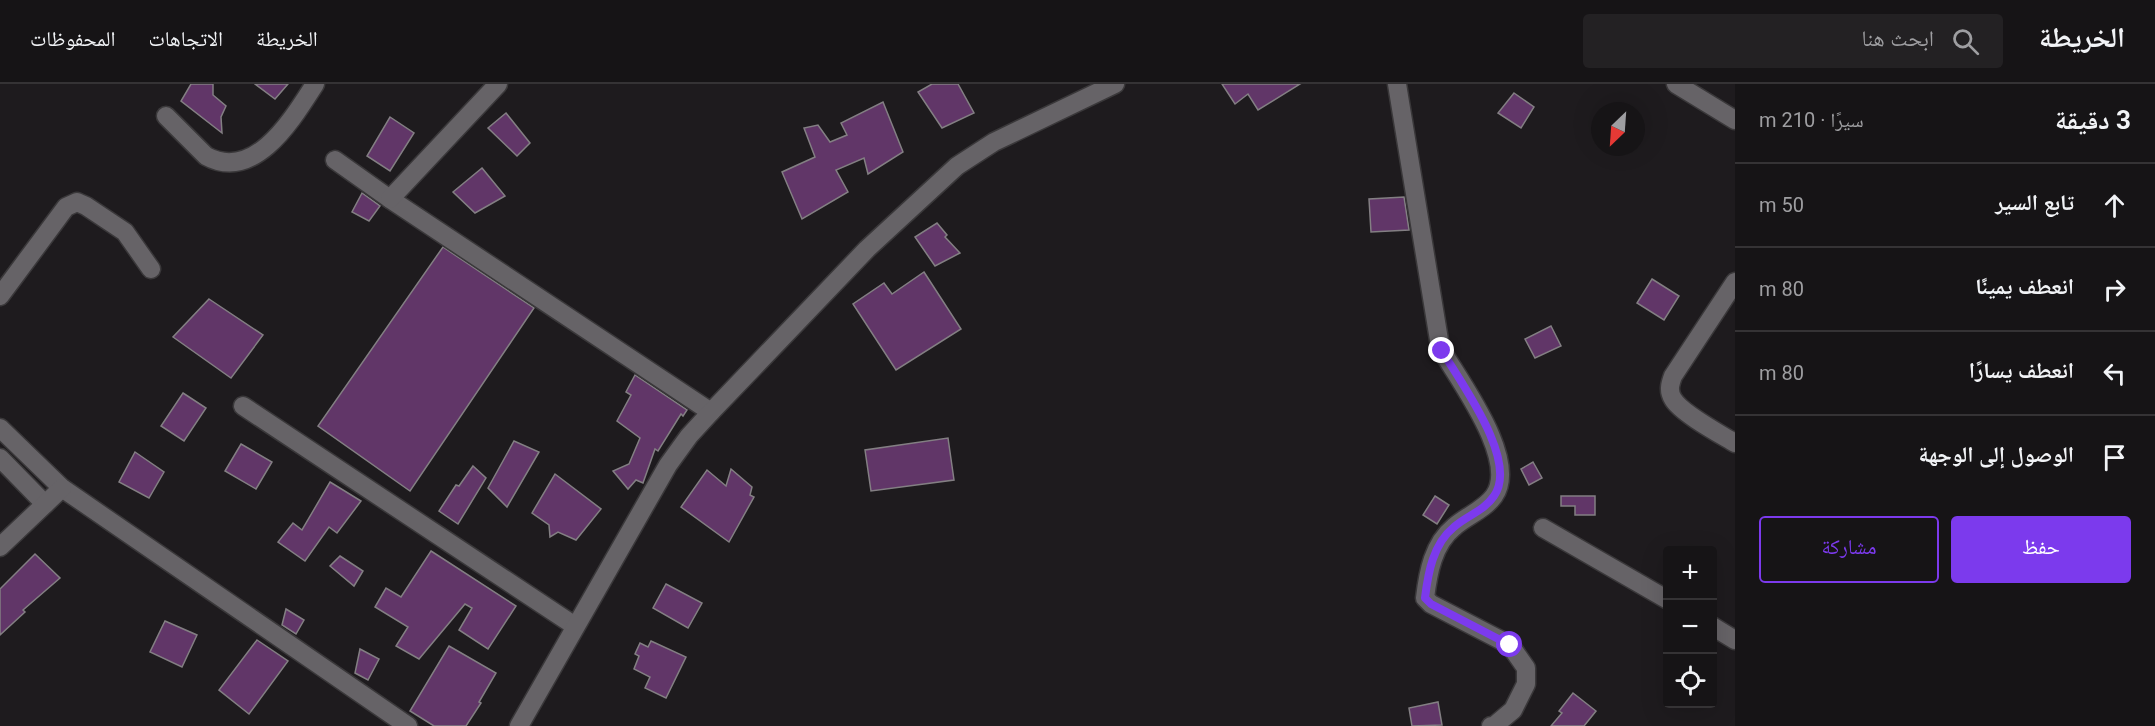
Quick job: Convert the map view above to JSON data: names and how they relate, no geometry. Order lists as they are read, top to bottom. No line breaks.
{"north":"bottom left","page":{"header":"الخريطة","search":"ابحث هنا","nav":["الخريطة","الاتجاهات","المحفوظات"],"heading":["3 دقيقة","سيرًا · 210 m"],"list":[["تابع السير","50 m"],["انعطف يمينًا","80 m"],["انعطف يسارًا","80 m"],"الوصول إلى الوجهة"],"buttons":["حفظ","مشاركة"],"map_buttons":["+","−"]}}
